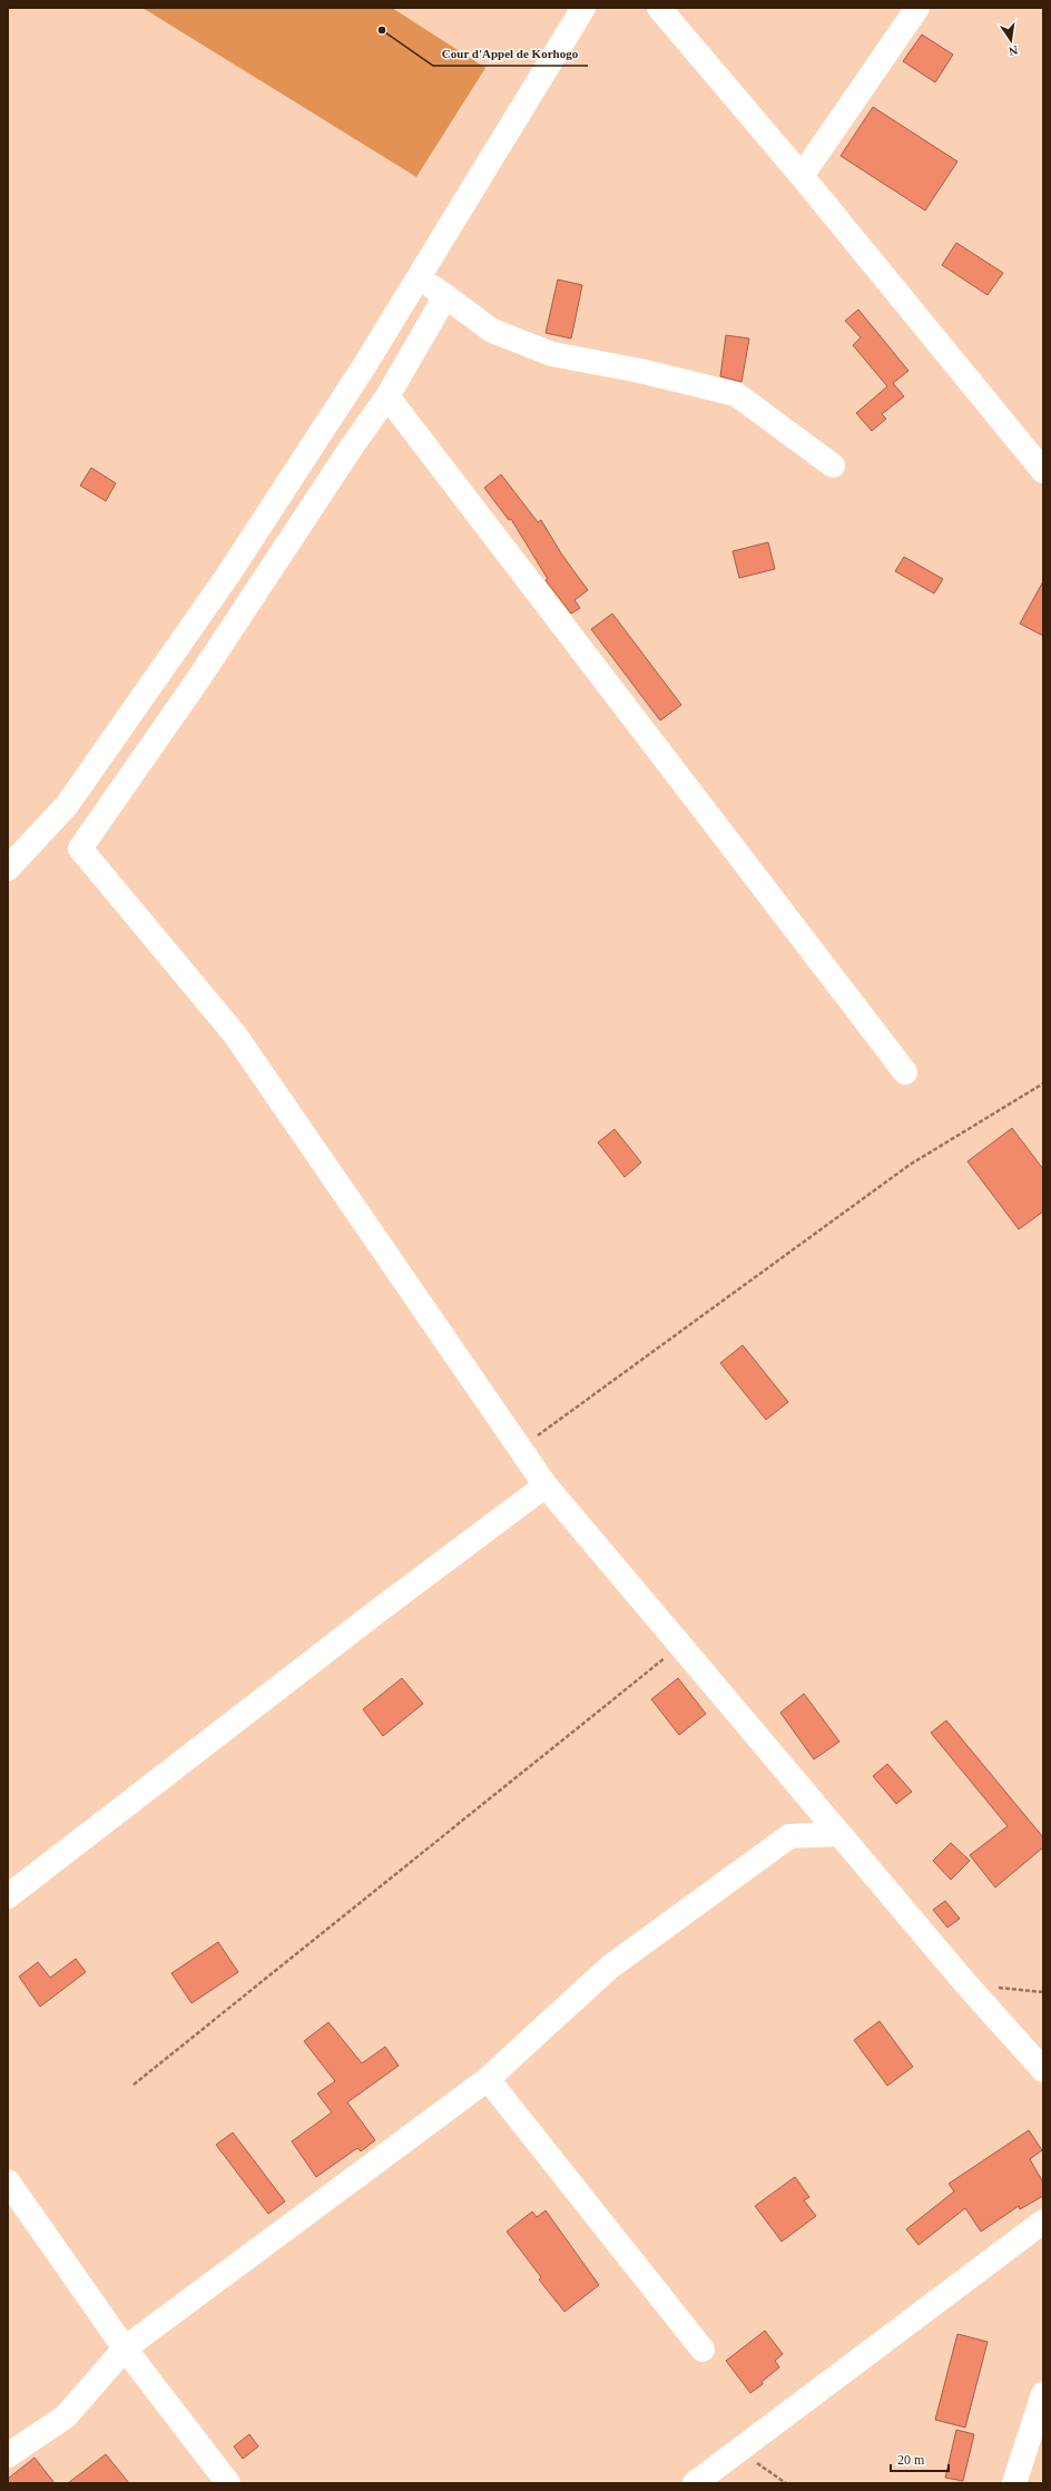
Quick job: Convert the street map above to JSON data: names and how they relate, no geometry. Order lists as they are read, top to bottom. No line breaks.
{"places":["Cour d'Appel de Korhogo"],"scale_bar":"20 m","north":"bottom"}
